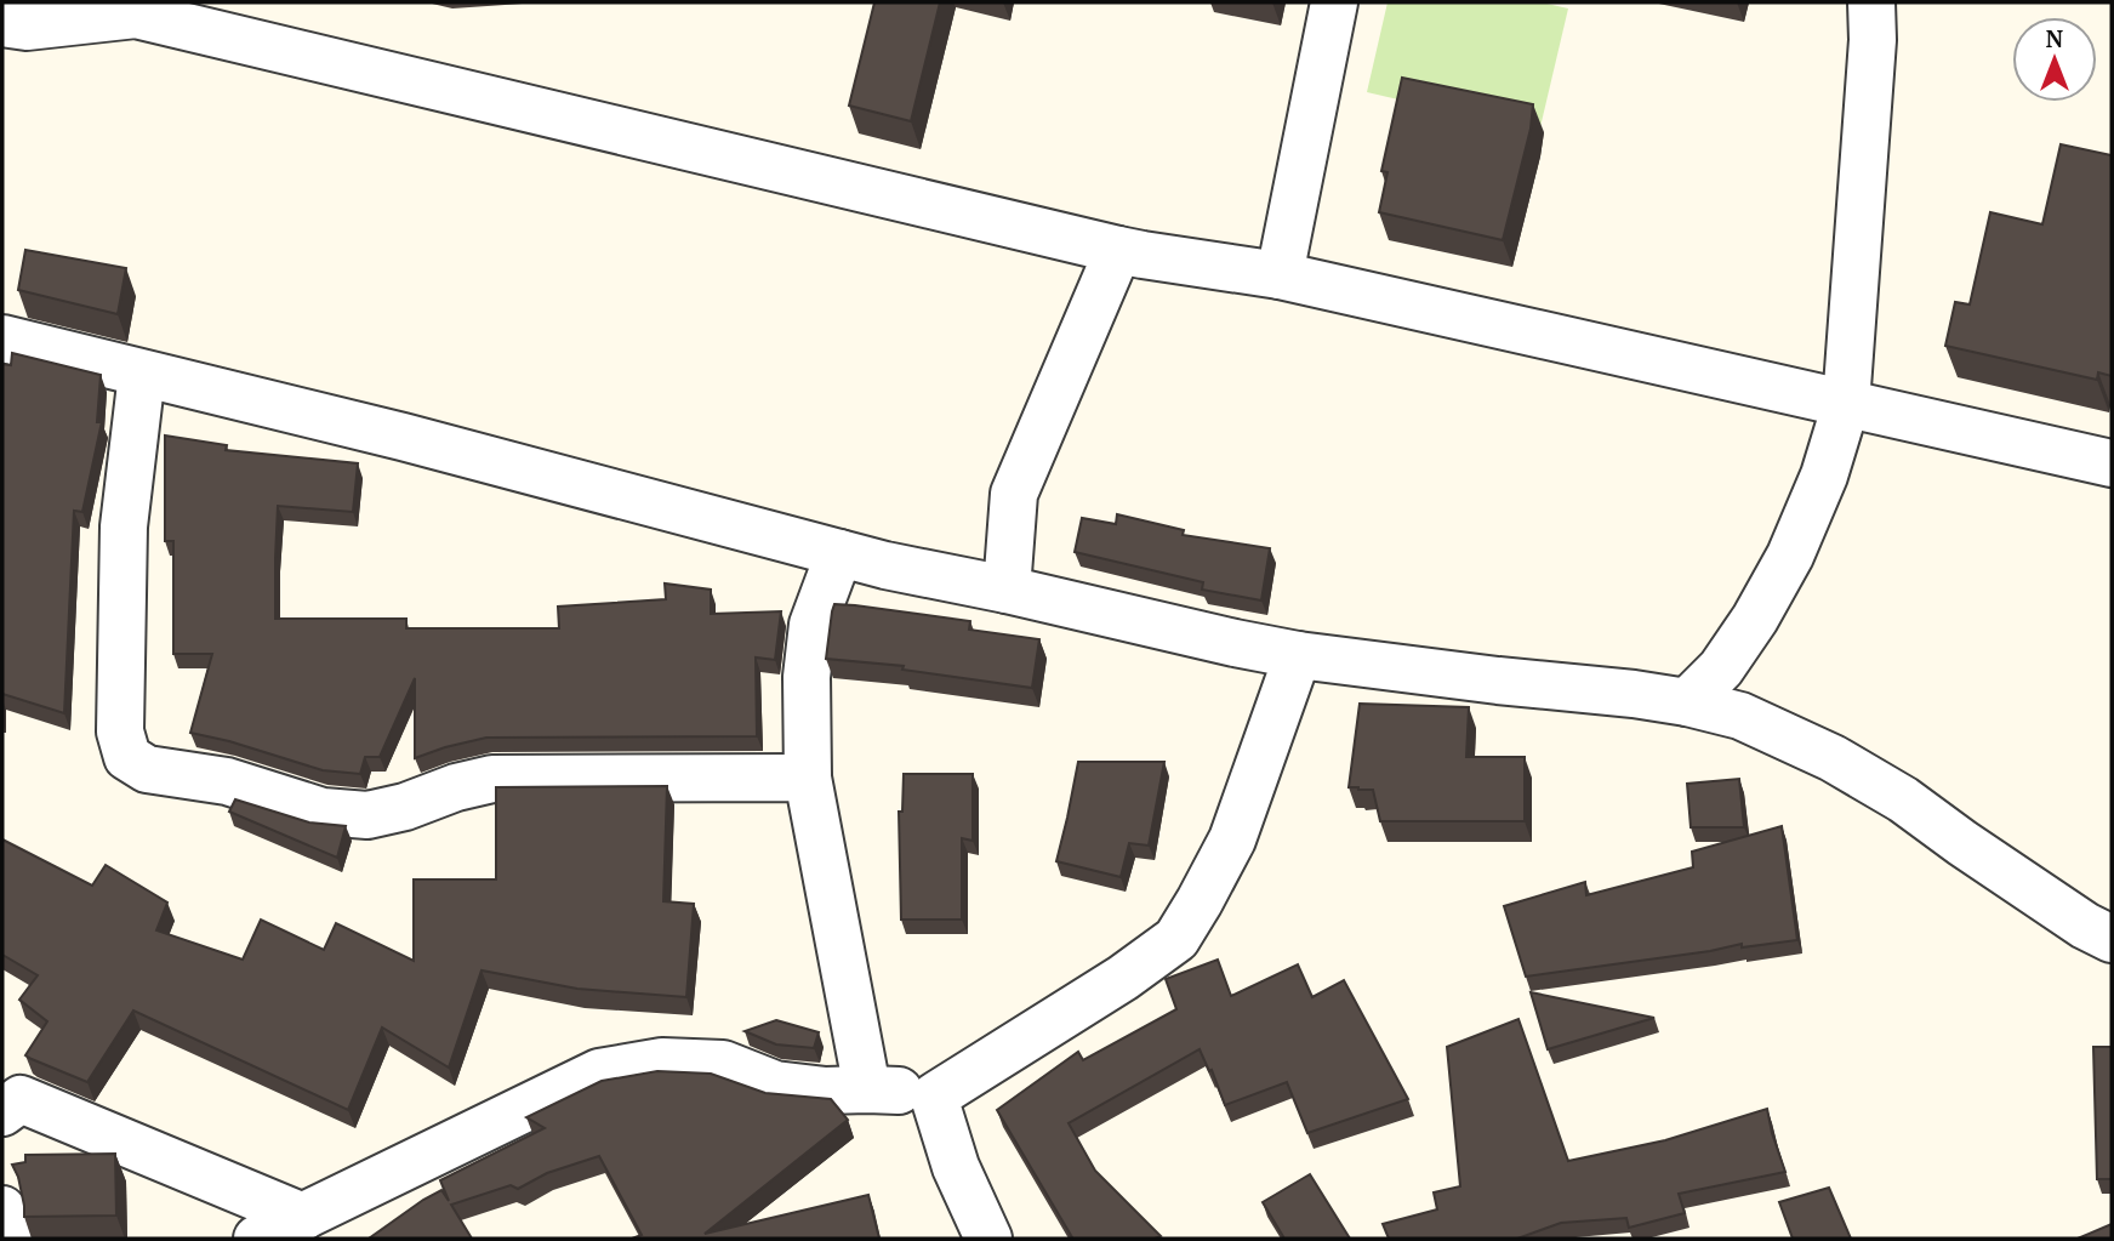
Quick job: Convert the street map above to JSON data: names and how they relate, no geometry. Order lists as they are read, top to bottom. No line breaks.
{"north":"top"}
